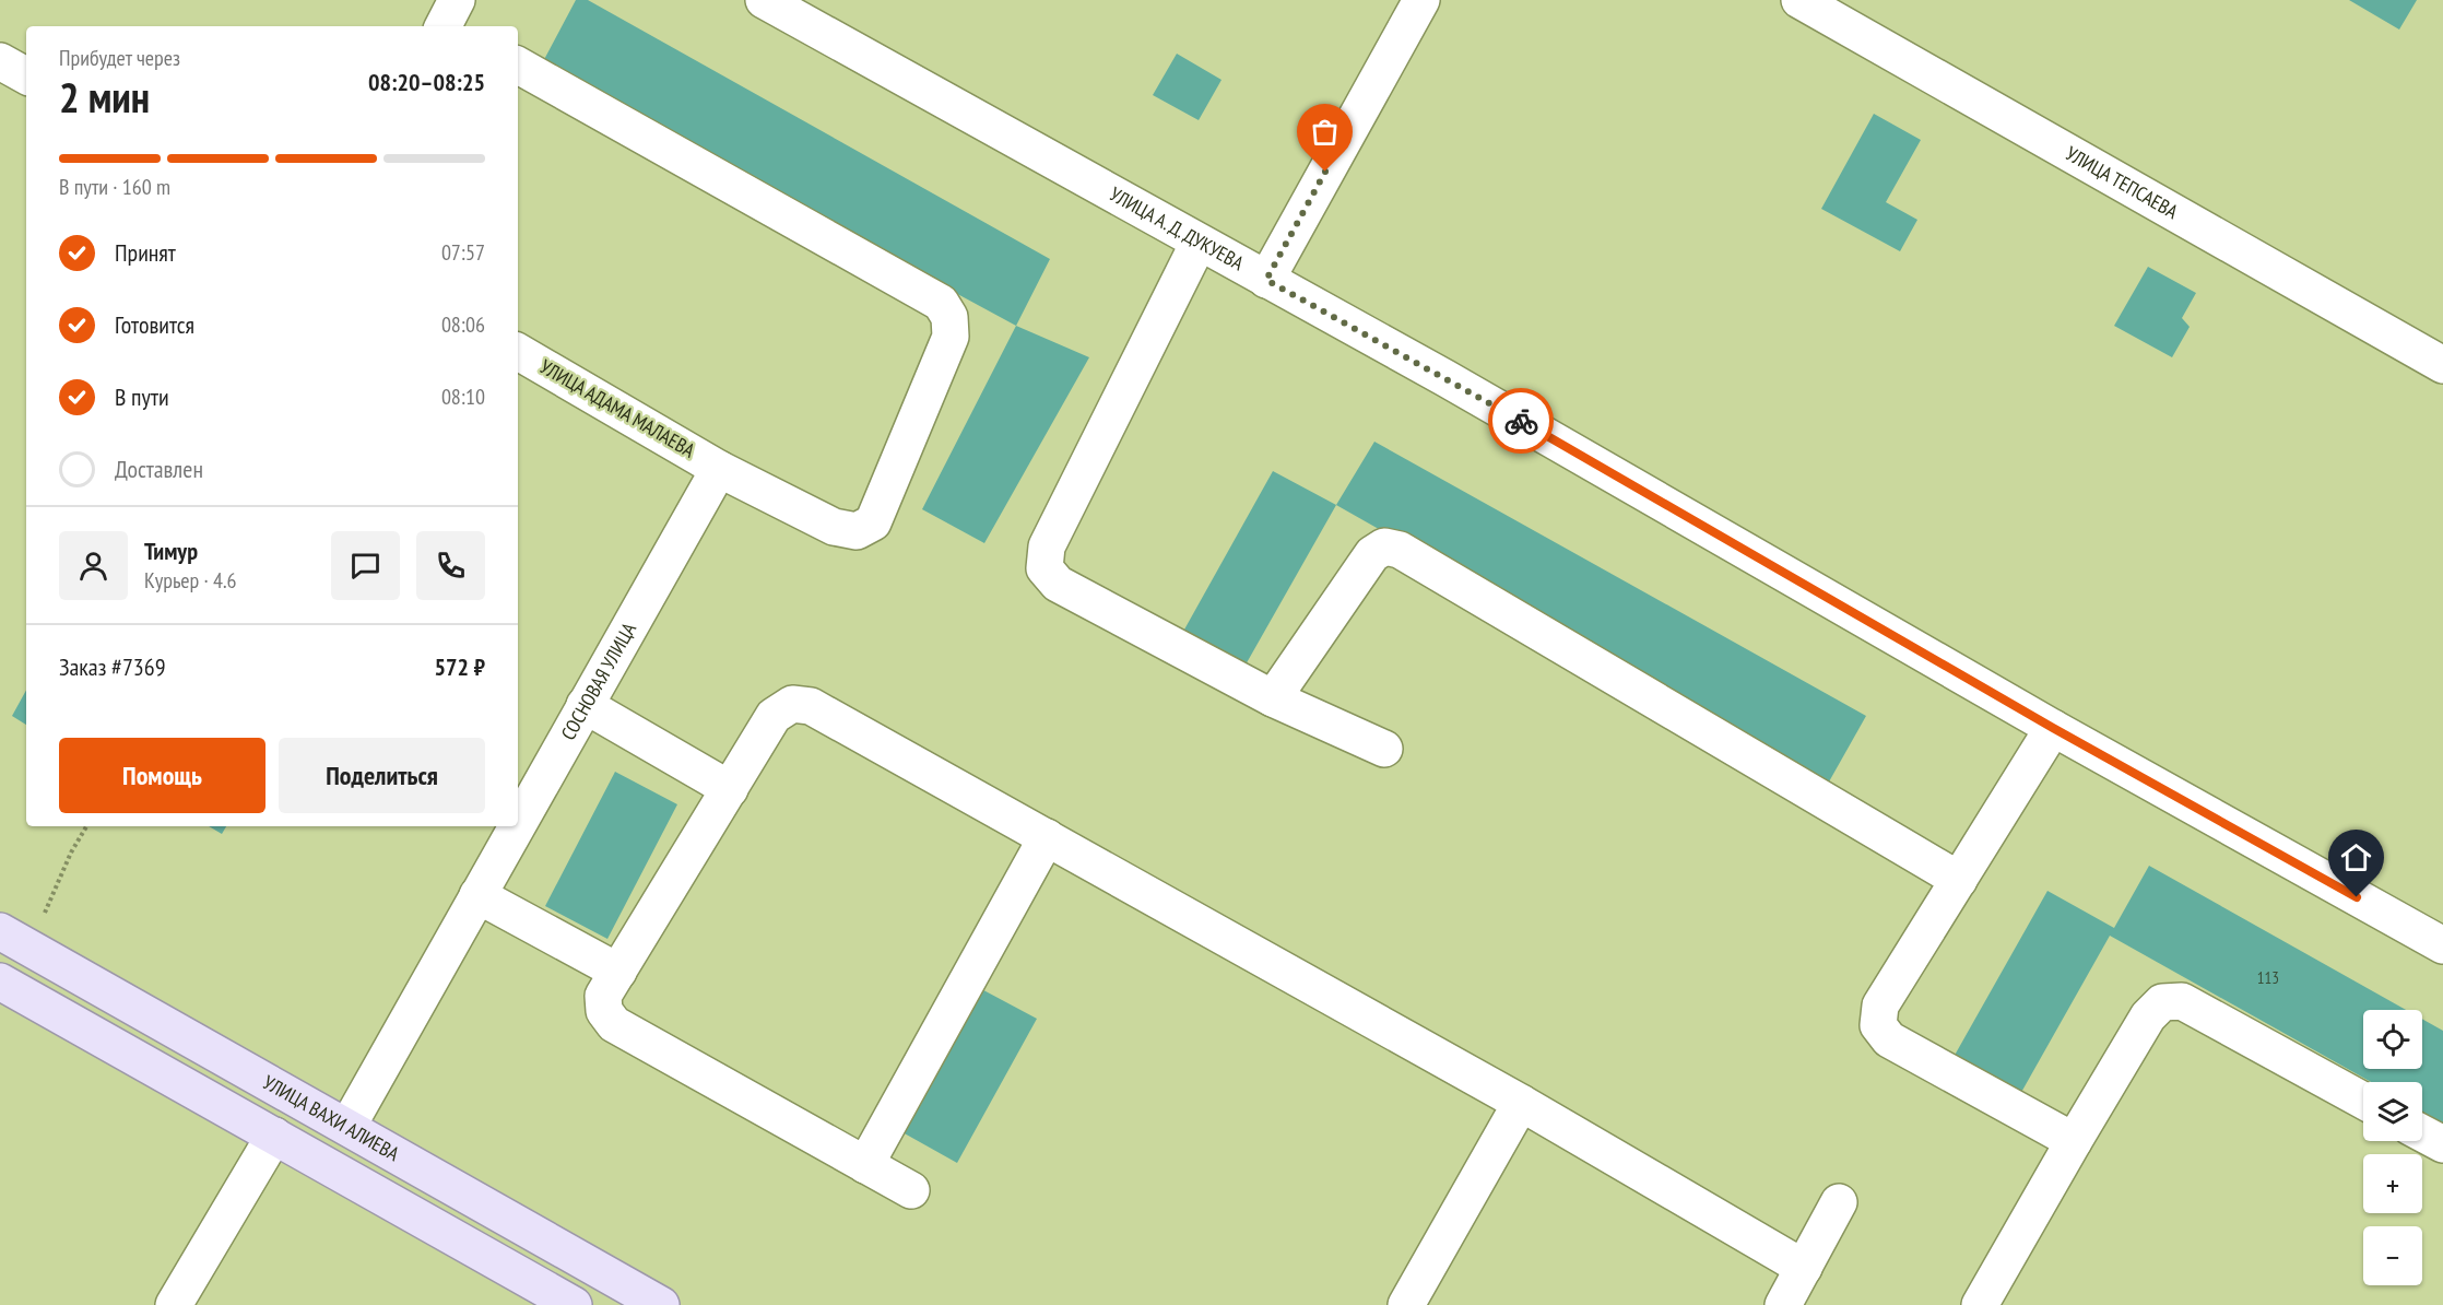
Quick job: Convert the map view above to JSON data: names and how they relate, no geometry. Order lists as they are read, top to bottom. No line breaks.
{"streets":{"main road":["УЛИЦА ВАХИ АЛИЕВА"],"street":["УЛИЦА ТЕПСАЕВА","УЛИЦА А. Д. ДУКУЕВА","УЛИЦА АДАМА МАЛАЕВА","СОСНОВАЯ УЛИЦА"]},"crossings":[["УЛИЦА АДАМА МАЛАЕВА","СОСНОВАЯ УЛИЦА"],["СОСНОВАЯ УЛИЦА","УЛИЦА ВАХИ АЛИЕВА"]],"house_numbers":["113"],"page":{"heading":["2 мин","Прибудет через","08:20–08:25"],"panel":["Тимур","Курьер · 4.6","Заказ #7369","572 ₽"],"bar":"В пути · 160 m","list":[["Принят","07:57"],["Готовится","08:06"],["В пути","08:10"],"Доставлен"],"buttons":["Помощь","Поделиться"],"map_buttons":["+","−"]}}
